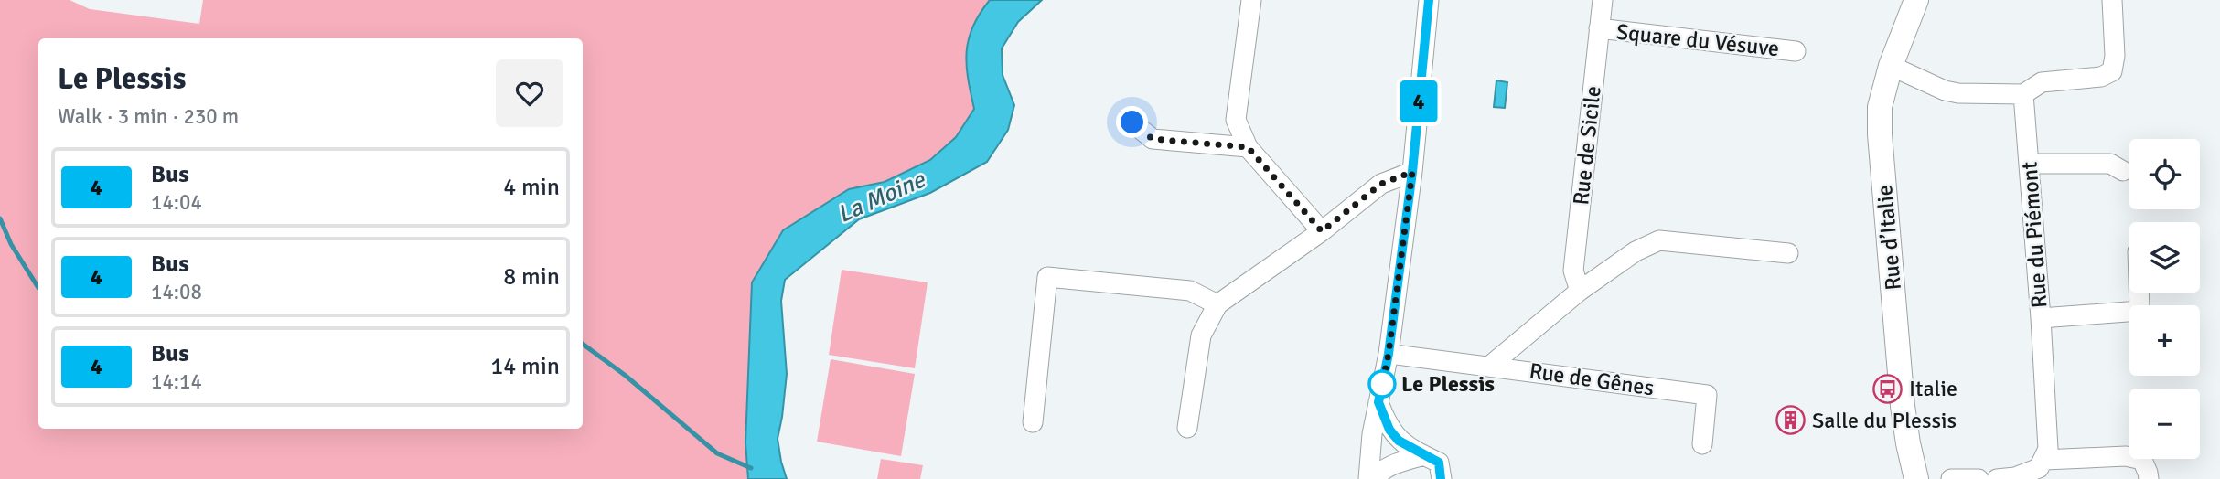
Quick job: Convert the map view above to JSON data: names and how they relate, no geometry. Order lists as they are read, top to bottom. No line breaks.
{"streets":{"street":["Square du Vésuve","Rue de Sicile","Rue du Piémont","Rue d’Italie","Rue de Gênes"]},"crossings":[["Square du Vésuve","Rue de Sicile"]],"water":["La Moine"],"places":{"other":["Le Plessis"],"bus stop":["Italie"],"building":["Salle du Plessis"]},"lines":["bus line 4"],"page":{"on_map":"4","heading":["Le Plessis","Walk · 3 min · 230 m"],"map_buttons":["+","−"],"list":[{"mark":"4","name":"Bus","note":"14:04","value":"4 min"},{"mark":"4","name":"Bus","note":"14:08","value":"8 min"},{"mark":"4","name":"Bus","note":"14:14","value":"14 min"}]}}
